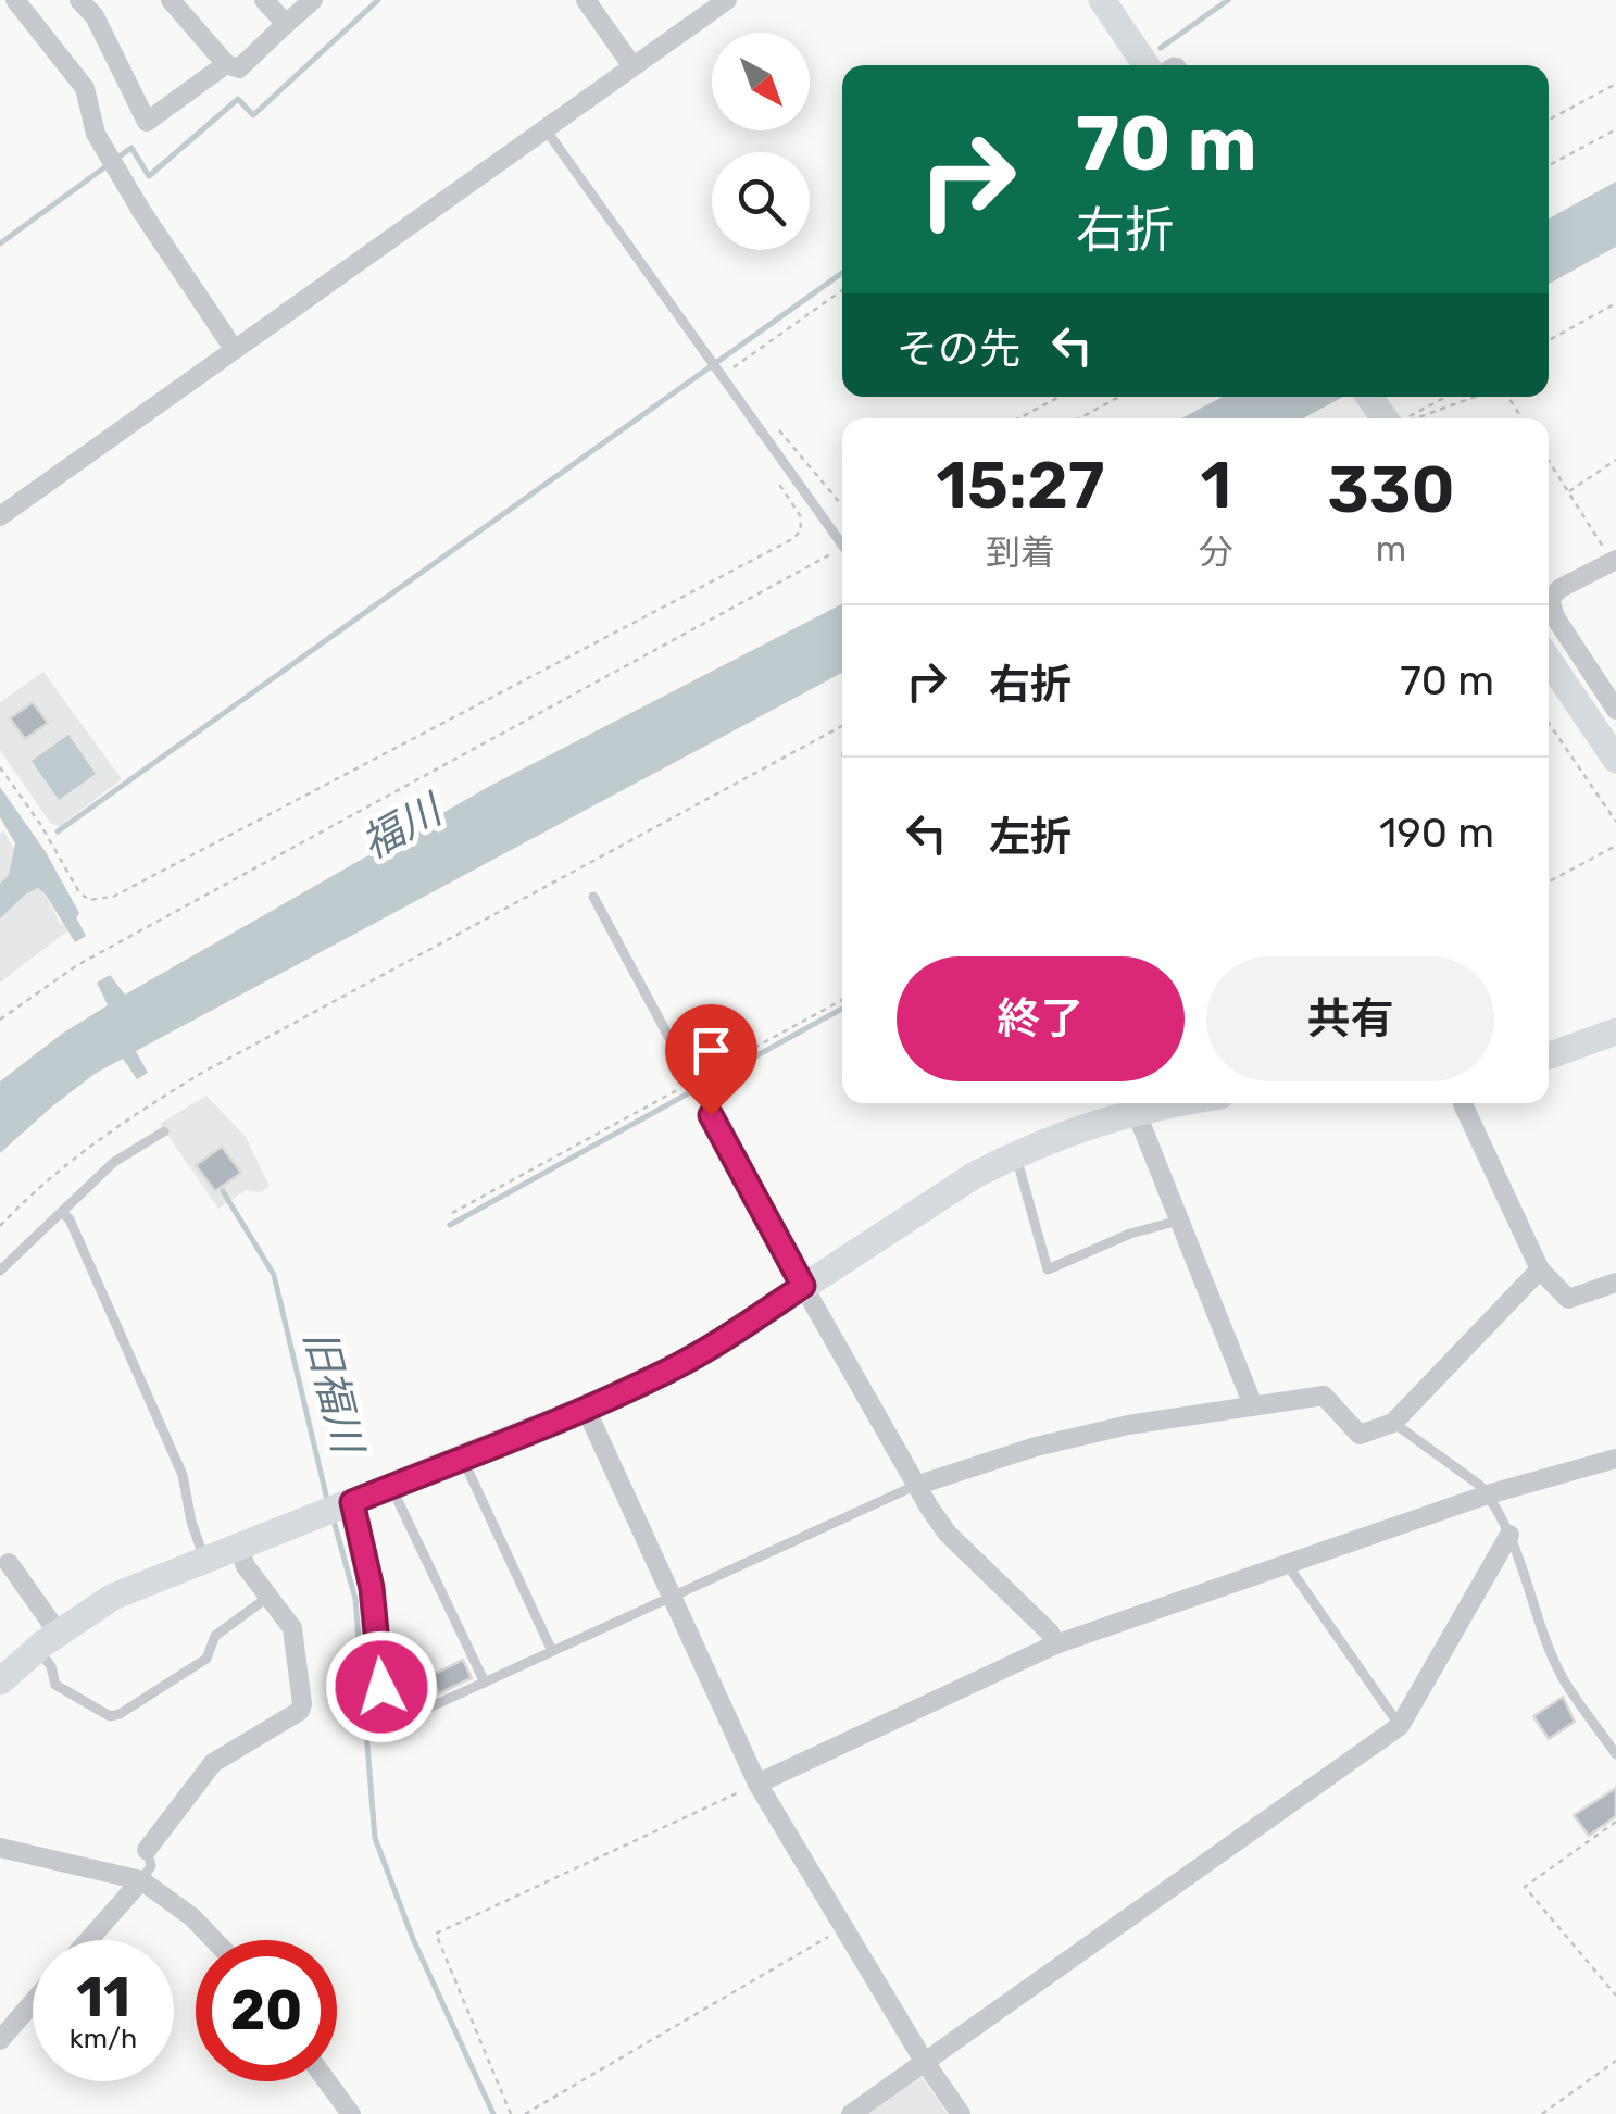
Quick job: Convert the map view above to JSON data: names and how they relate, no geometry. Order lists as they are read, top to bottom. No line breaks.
{"water":["福川","旧福川"],"north":"bottom right","page":{"turn":["70 m","右折"],"then":"その先","eta":["15:27","到着","1","分","330","m"],"list":[{"name":"右折","value":"70 m"},{"name":"左折","value":"190 m"}],"buttons":["終了","共有"],"speed":"11 km/h","limit":"20"}}
